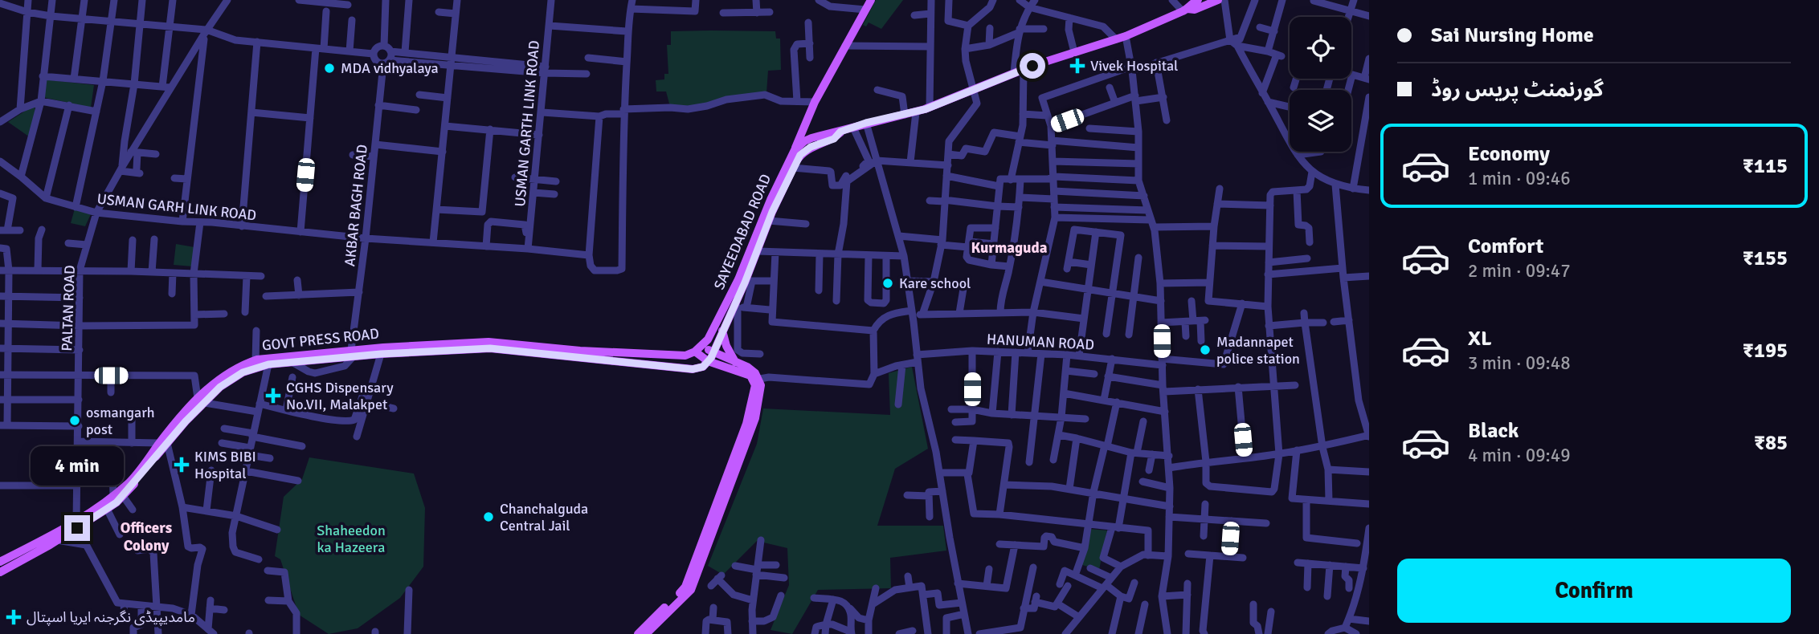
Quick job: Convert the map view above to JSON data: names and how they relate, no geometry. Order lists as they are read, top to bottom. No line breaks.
{"streets":{"main road":["SAYEEDABAD ROAD","GOVT PRESS ROAD"],"street":["USMAN GARTH LINK ROAD","AKBAR BAGH ROAD","USMAN GARH LINK ROAD","PALTAN ROAD","HANUMAN ROAD"]},"crossings":[["AKBAR BAGH ROAD","USMAN GARH LINK ROAD"],["AKBAR BAGH ROAD","GOVT PRESS ROAD"],["USMAN GARH LINK ROAD","PALTAN ROAD"],["SAYEEDABAD ROAD","GOVT PRESS ROAD"],["PALTAN ROAD","GOVT PRESS ROAD"]],"districts":["Kurmaguda","Officers Colony"],"parks":["Shaheedon ka Hazeera"],"places":{"health":["Vivek Hospital","CGHS Dispensary No.VII, Malakpet","KIMS BIBI Hospital","مامدیپیڈی نگرجنہ ایریا اسپتال"],"other":["MDA vidhyalaya","Kare school","Madannapet police station","osmangarh post","Chanchalguda Central Jail"]},"page":{"banner":["Sai Nursing Home","گورنمنٹ پریس روڈ"],"list":[{"name":"Economy","note":"1 min · 09:46","value":"₹115"},{"name":"Comfort","note":"2 min · 09:47","value":"₹155"},{"name":"XL","note":"3 min · 09:48","value":"₹195"},{"name":"Black","note":"4 min · 09:49","value":"₹85"}],"bubble":"4 min","buttons":"Confirm"}}
